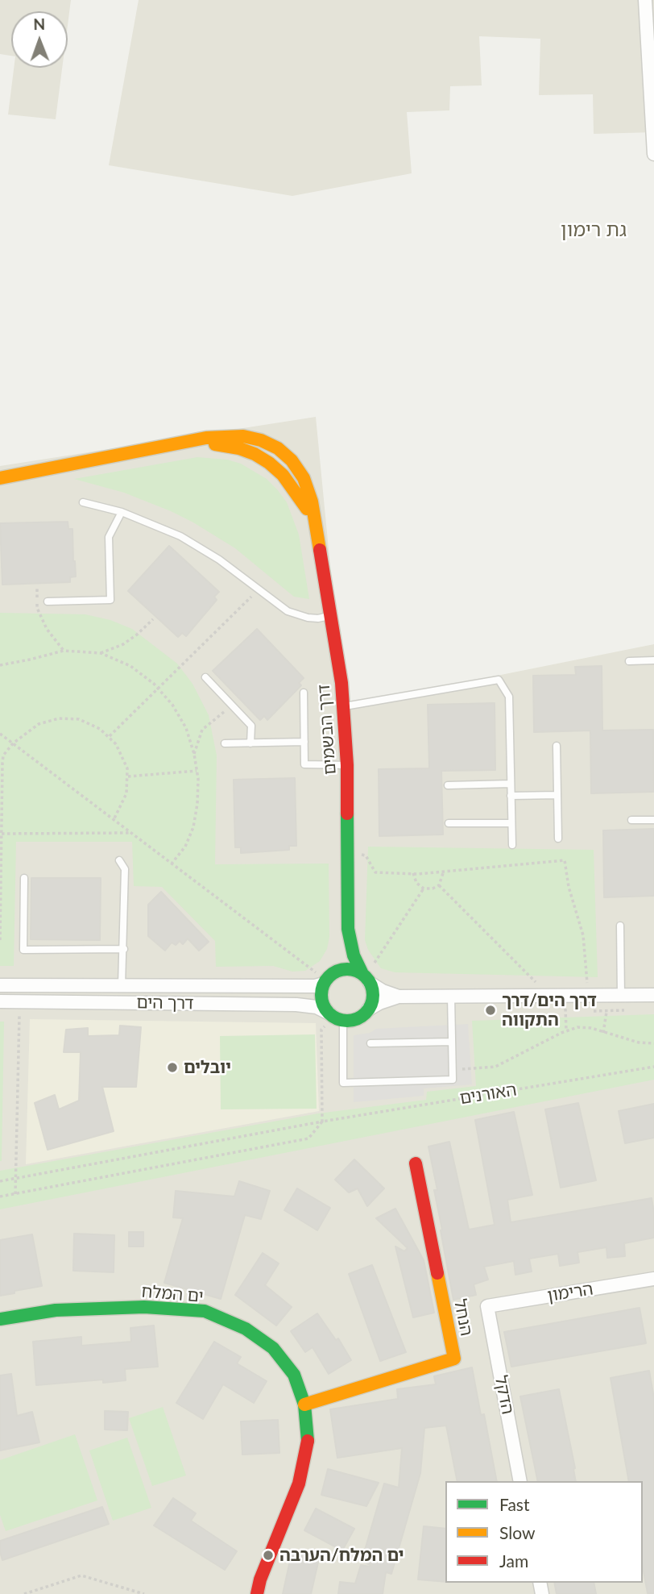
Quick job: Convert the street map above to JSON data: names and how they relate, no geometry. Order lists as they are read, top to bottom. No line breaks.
{"streets":{"street":["דרך הבשמים","דרך הים","הרימון","ים המלח","הנחל","הדקל"],"path":["האורנים"]},"crossings":[["דרך הבשמים","דרך הים"],["הרימון","הדקל"],["ים המלח","הנחל"]],"districts":["גת רימון"],"places":["דרך הים/דרך התקווה","יובלים","ים המלח/הערבה"],"legend":["Fast","Slow","Jam"],"north":"top"}
